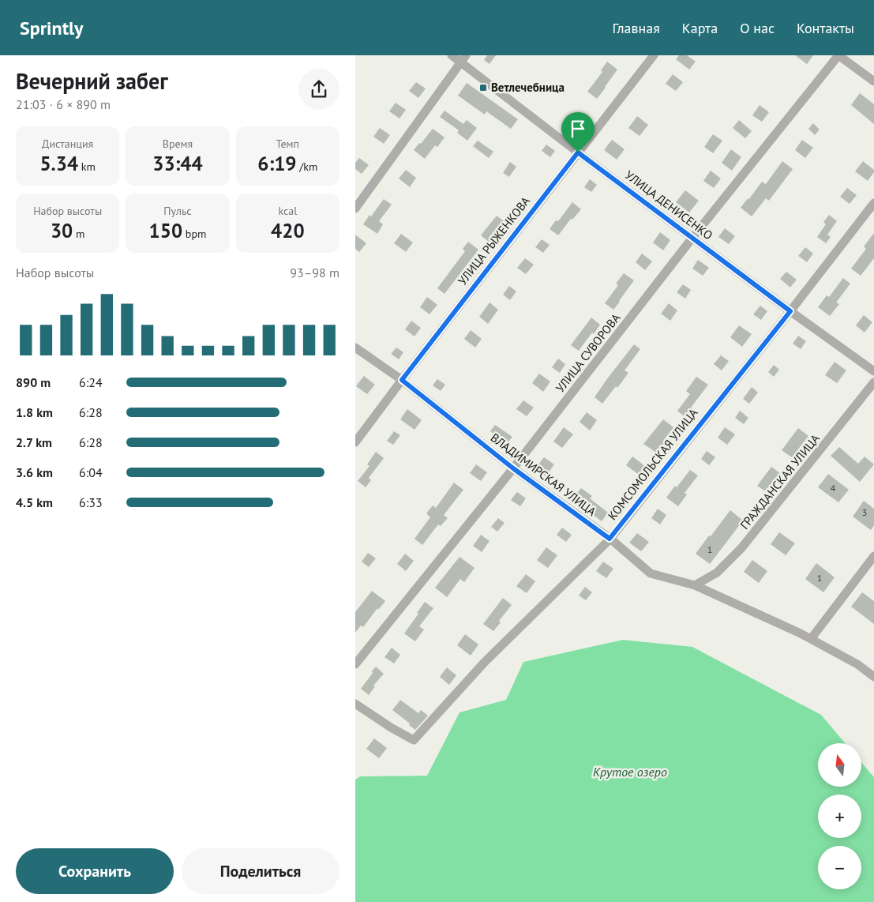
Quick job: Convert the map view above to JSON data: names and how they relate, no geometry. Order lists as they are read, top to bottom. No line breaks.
{"streets":{"street":["УЛИЦА ДЕНИСЕНКО","УЛИЦА РЫЖЕНКОВА","УЛИЦА СУВОРОВА","КОМСОМОЛЬСКАЯ УЛИЦА","ВЛАДИМИРСКАЯ УЛИЦА","ГРАЖДАНСКАЯ УЛИЦА"]},"crossings":[["УЛИЦА ДЕНИСЕНКО","УЛИЦА РЫЖЕНКОВА"],["УЛИЦА ДЕНИСЕНКО","УЛИЦА СУВОРОВА"],["УЛИЦА ДЕНИСЕНКО","КОМСОМОЛЬСКАЯ УЛИЦА"],["УЛИЦА РЫЖЕНКОВА","ВЛАДИМИРСКАЯ УЛИЦА"],["УЛИЦА СУВОРОВА","ВЛАДИМИРСКАЯ УЛИЦА"],["КОМСОМОЛЬСКАЯ УЛИЦА","ВЛАДИМИРСКАЯ УЛИЦА"],["ВЛАДИМИРСКАЯ УЛИЦА","ГРАЖДАНСКАЯ УЛИЦА"]],"water":["Крутое озеро"],"places":{"transit":["Ветлечебница"]},"house_numbers":["4","3","1","1"],"north":"top","page":{"header":"Sprintly","nav":["Главная","Карта","О нас","Контакты"],"heading":["Вечерний забег","21:03 · 6 × 890 m"],"stats":[["Дистанция","5.34 km"],["Время","33:44"],["Темп","6:19 /km"],["Набор высоты","30 m"],["Пульс","150 bpm"],["kcal","420"]],"chart":["Набор высоты","93–98 m"],"list":[{"name":"890 m","note":"6:24"},{"name":"1.8 km","note":"6:28"},{"name":"2.7 km","note":"6:28"},{"name":"3.6 km","note":"6:04"},{"name":"4.5 km","note":"6:33"}],"map_buttons":["+","−"],"buttons":["Сохранить","Поделиться"]}}
